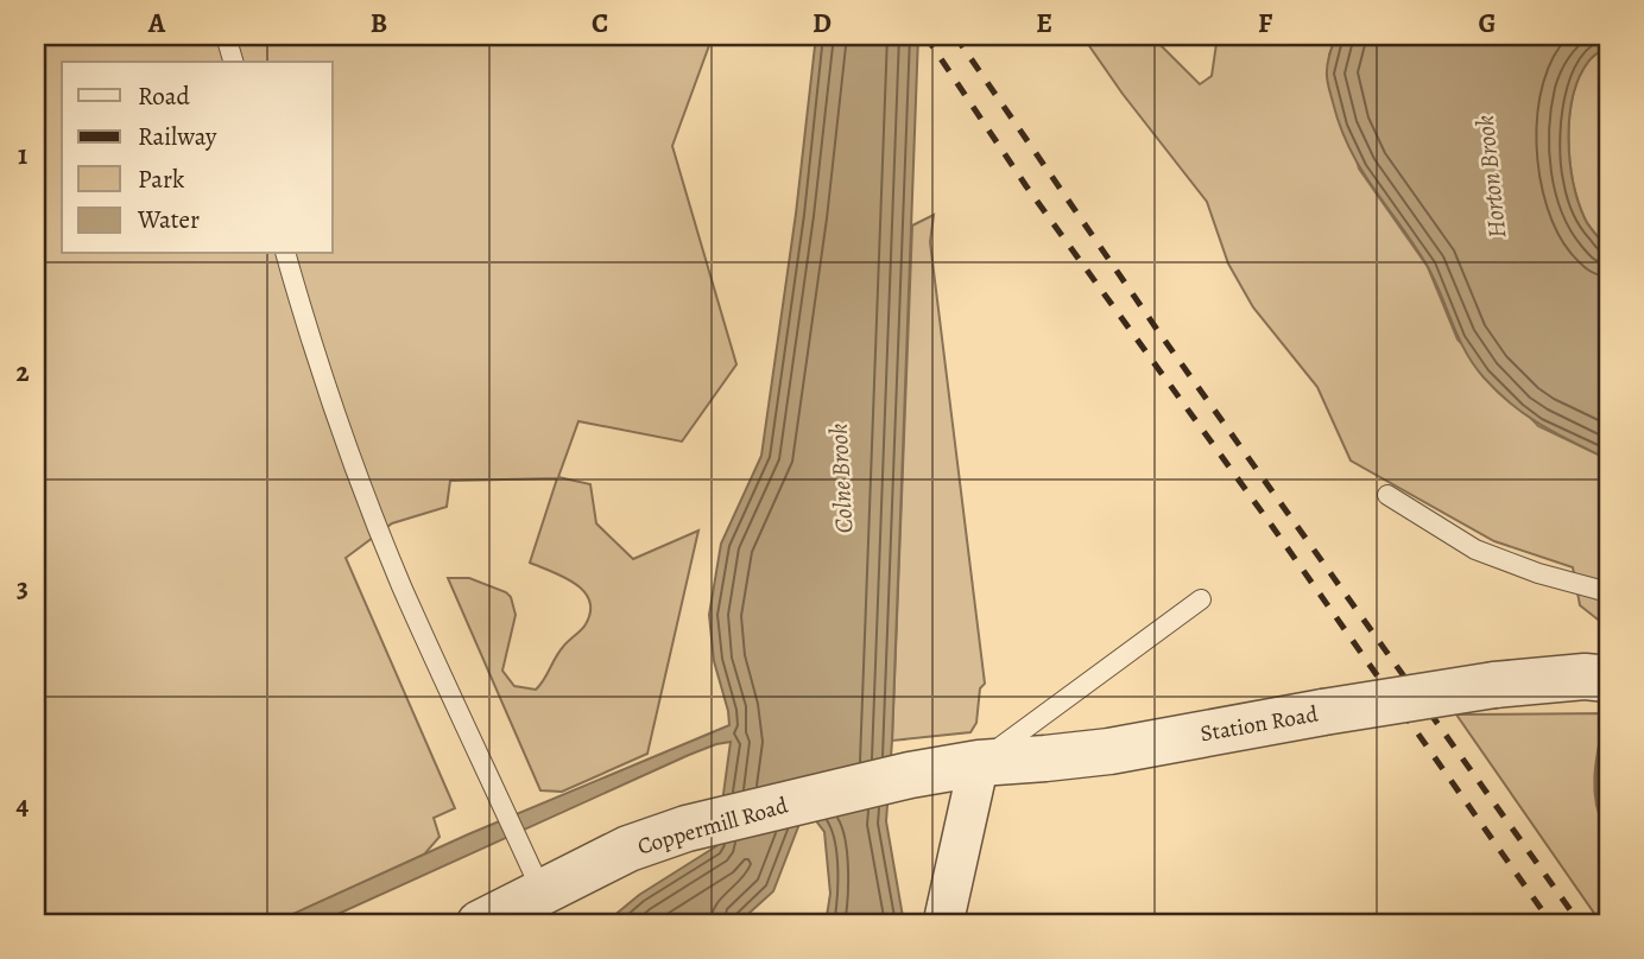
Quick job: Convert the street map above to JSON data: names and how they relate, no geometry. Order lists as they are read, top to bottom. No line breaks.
{"streets":{"street":["Station Road","Coppermill Road"]},"crossings":[["Station Road","Coppermill Road"]],"water":["Horton Brook","Colne Brook"],"legend":["Road","Railway","Park","Water"],"grid":{"columns":["A","B","C","D","E","F","G"],"rows":["1","2","3","4"]}}
